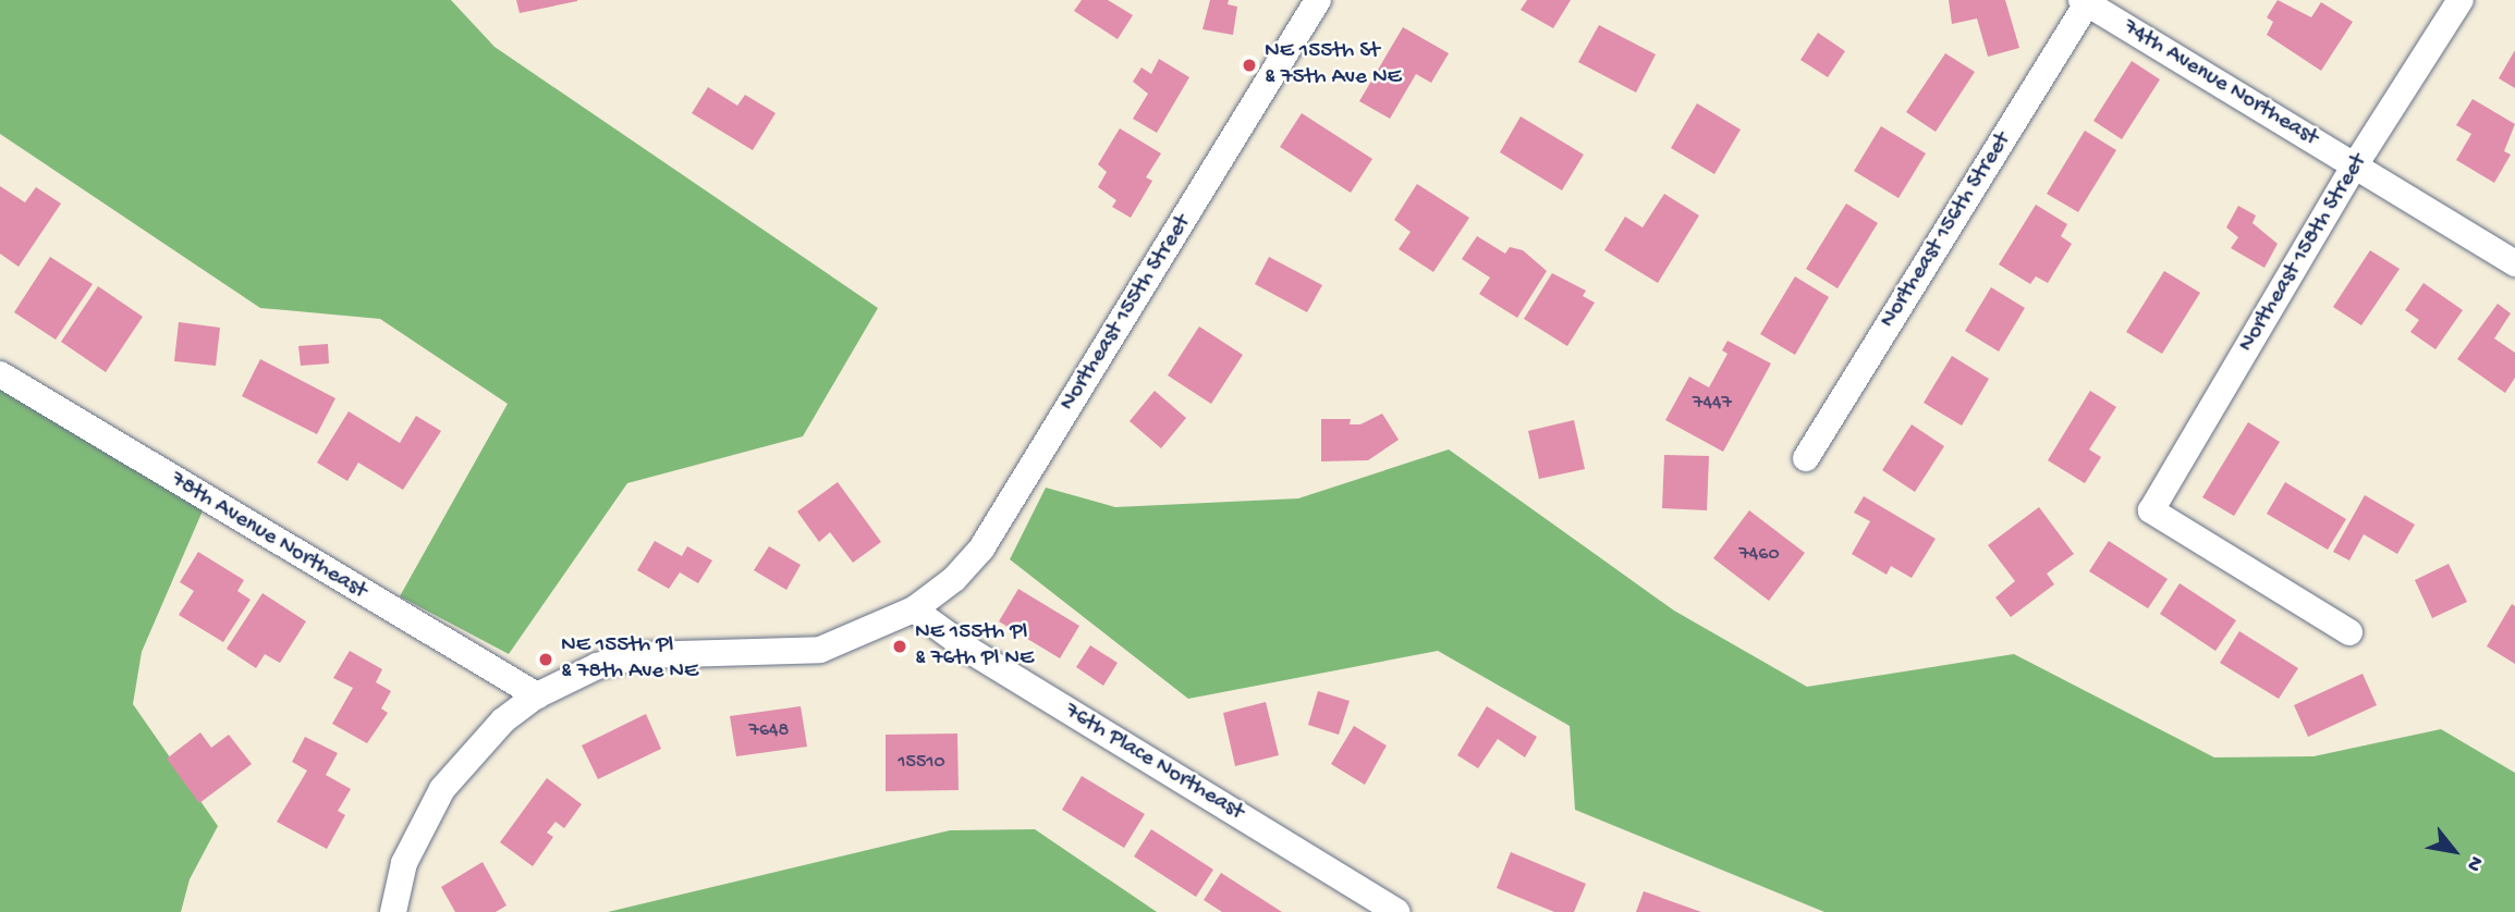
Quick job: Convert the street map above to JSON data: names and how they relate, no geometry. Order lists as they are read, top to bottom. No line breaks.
{"streets":{"street":["74th Avenue Northeast","Northeast 156th Street","Northeast 158th Street","Northeast 155th Street","78th Avenue Northeast","76th Place Northeast"]},"crossings":[["74th Avenue Northeast","Northeast 156th Street"],["74th Avenue Northeast","Northeast 158th Street"],["Northeast 155th Street","78th Avenue Northeast"],["Northeast 155th Street","76th Place Northeast"]],"places":["NE 155th St & 75th Ave NE","NE 155th Pl & 76th Pl NE","NE 155th Pl & 78th Ave NE"],"house_numbers":["7447","7460","7648","15510"],"north":"bottom right"}
